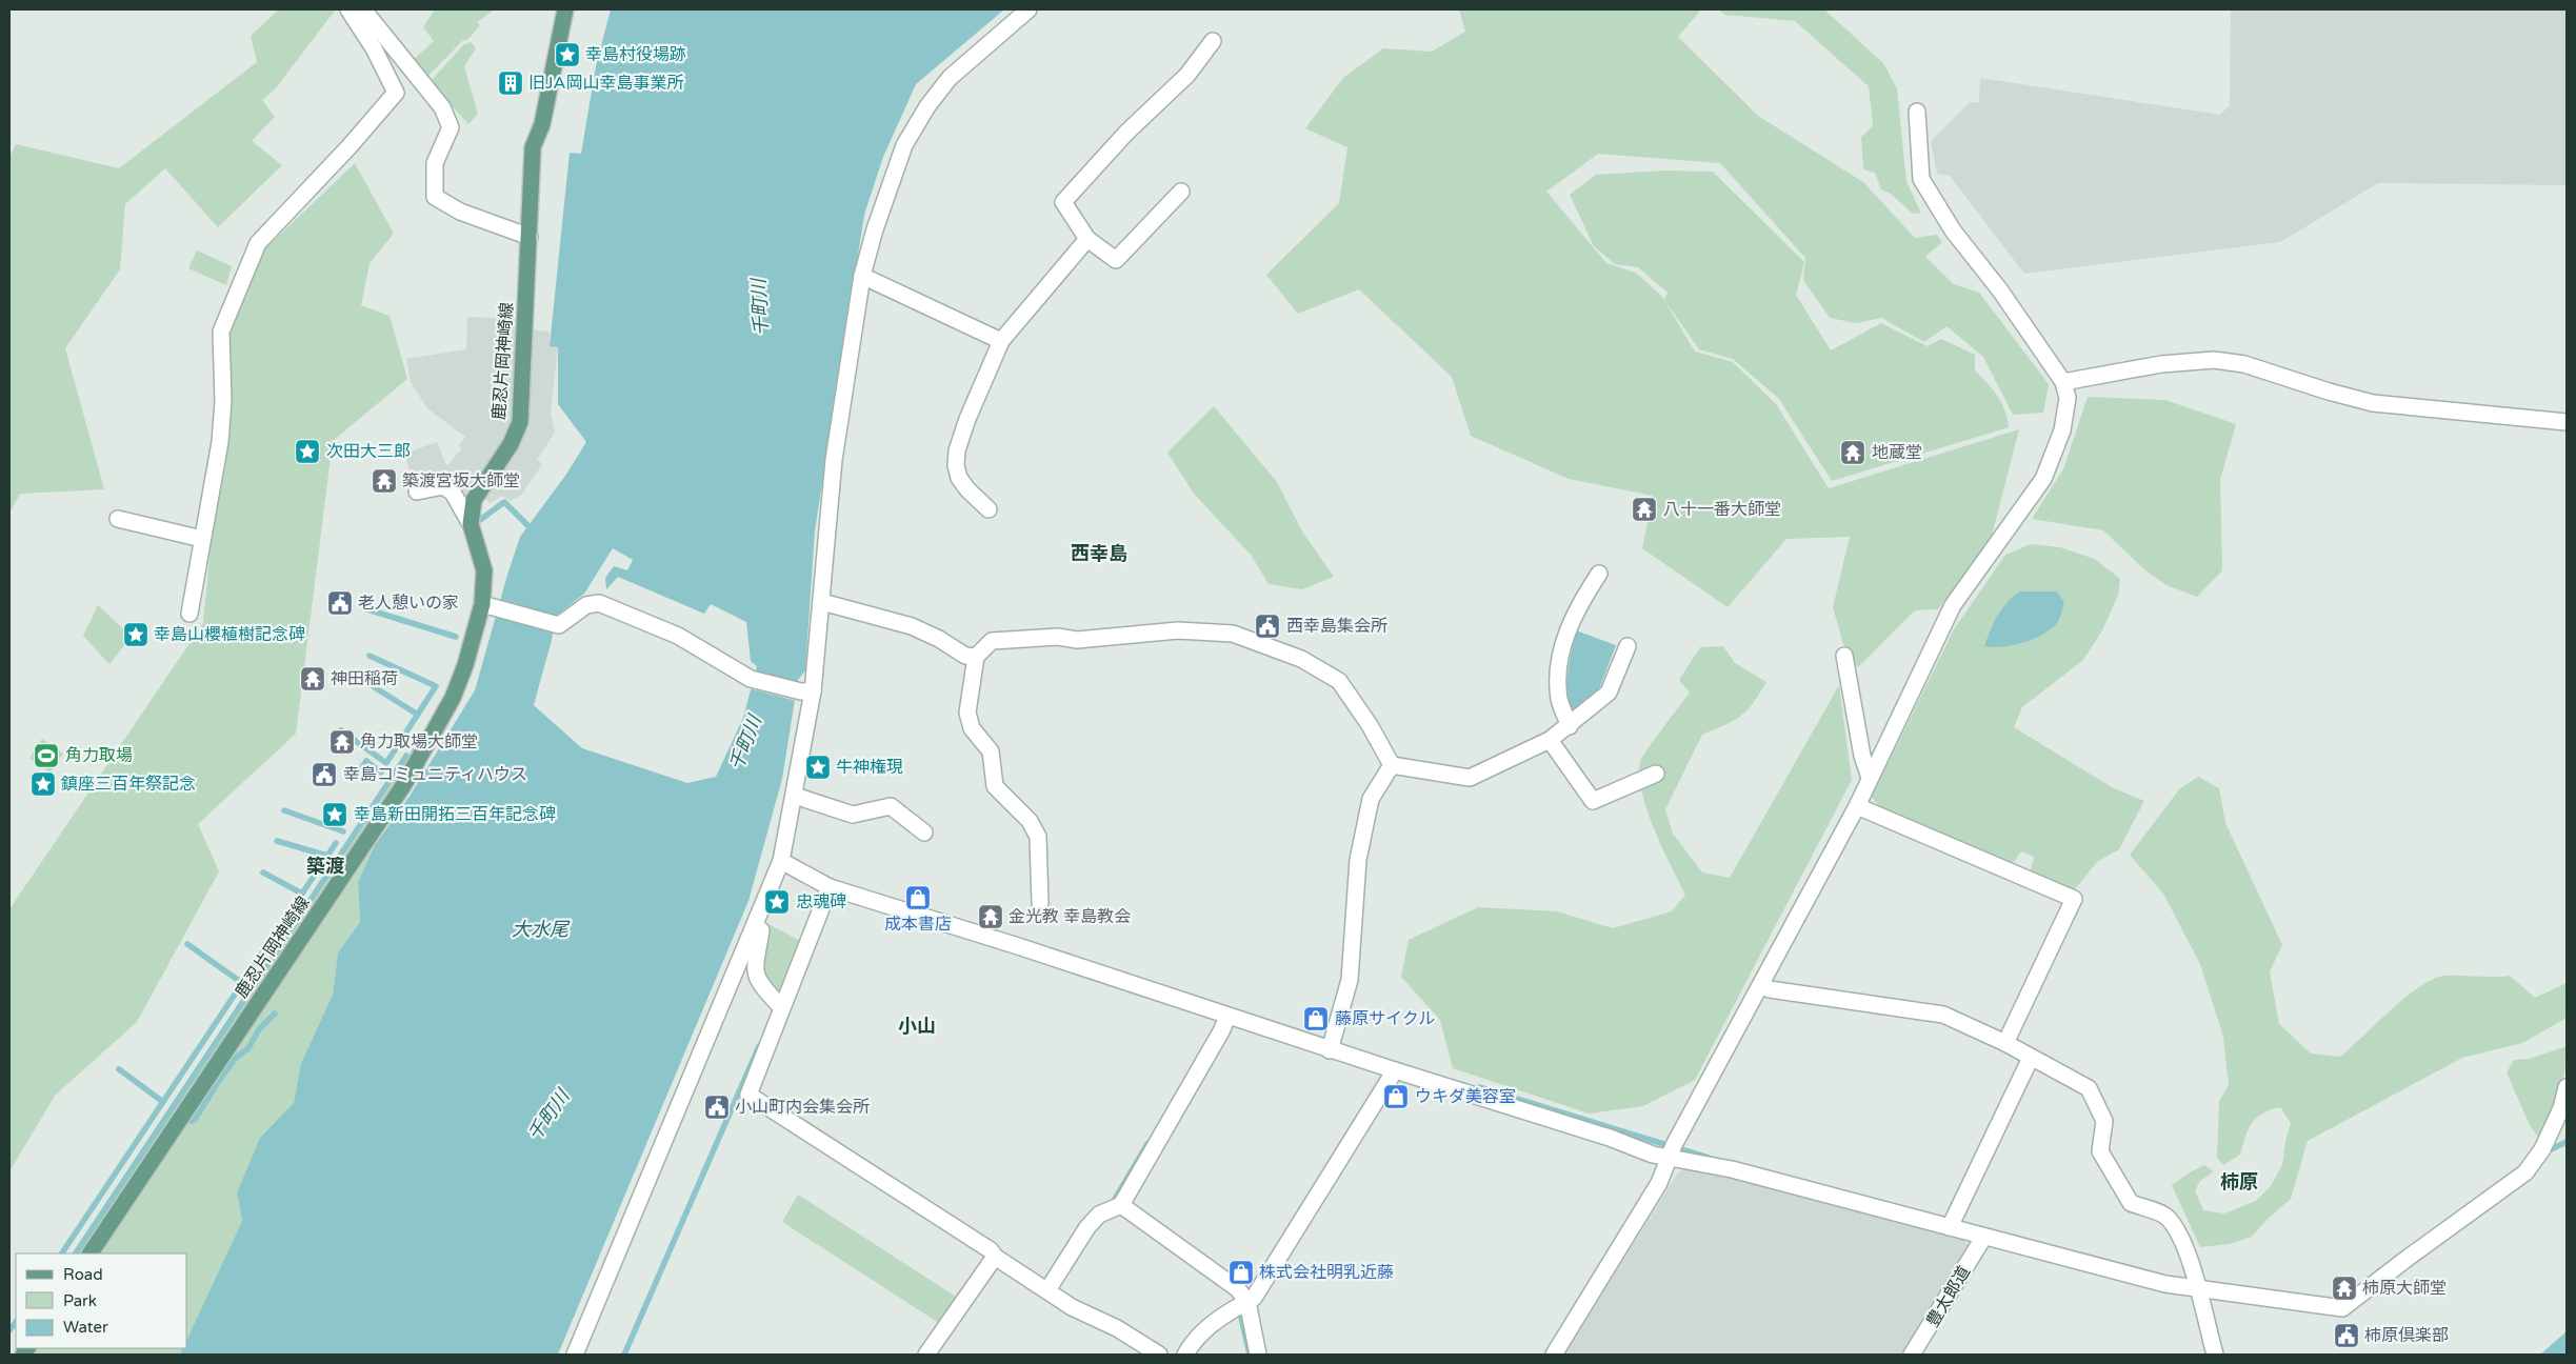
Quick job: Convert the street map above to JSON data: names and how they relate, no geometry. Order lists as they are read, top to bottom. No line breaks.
{"streets":{"main road":["鹿忍片岡神崎線"],"street":["豊太郎道"]},"districts":["西幸島","築渡","小山","柿原"],"water":["千町川","大水尾"],"places":{"place":["幸島村役場跡","次田大三郎","幸島山櫻植樹記念碑","牛神権現","鎮座三百年祭記念","幸島新田開拓三百年記念碑","忠魂碑"],"building":["旧JA岡山幸島事業所"],"temple":["地蔵堂","築渡宮坂大師堂","八十一番大師堂","神田稲荷","角力取場大師堂","金光教 幸島教会","柿原大師堂"],"public building":["老人憩いの家","西幸島集会所","幸島コミュニティハウス","小山町内会集会所","柿原倶楽部"],"sports":["角力取場"],"shop":["成本書店","藤原サイクル","ウキダ美容室","株式会社明乳近藤"]},"legend":["Road","Park","Water"]}
